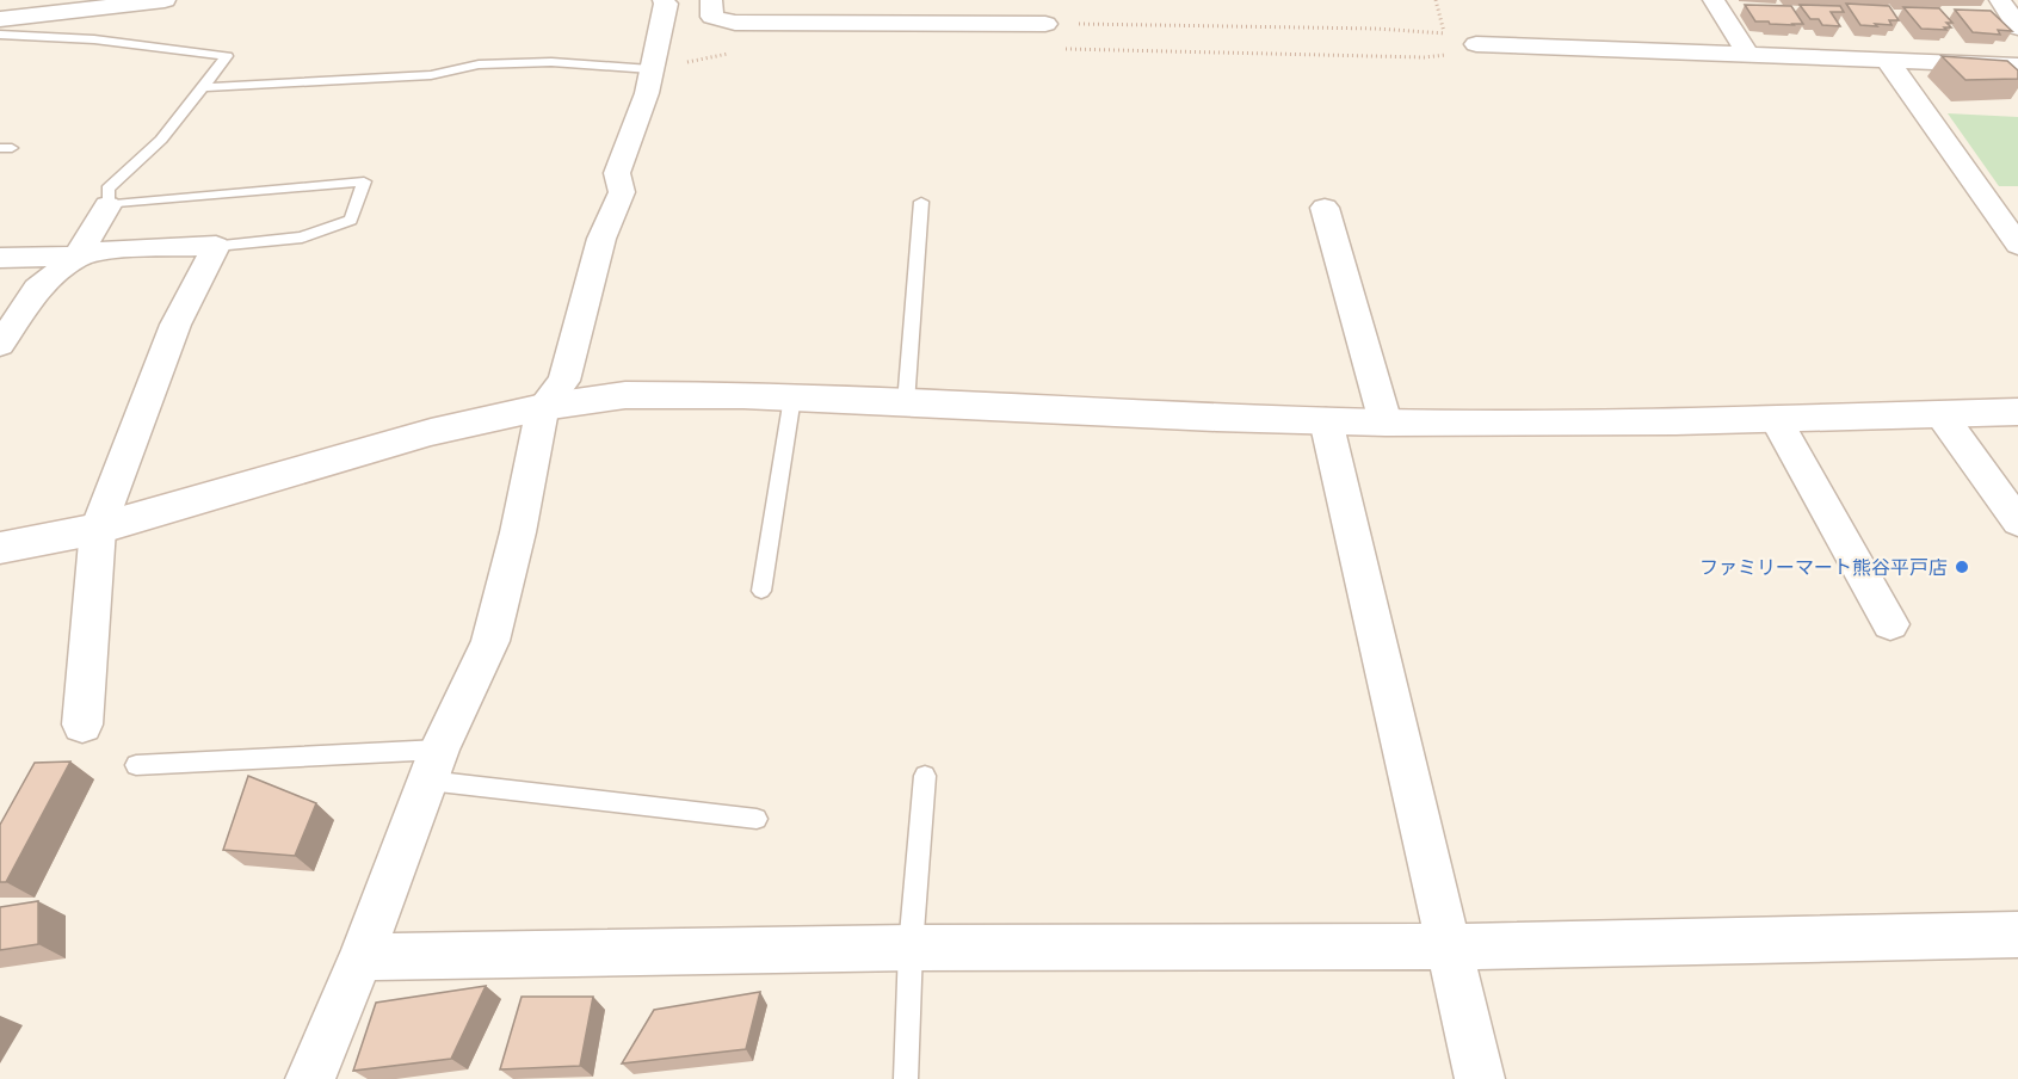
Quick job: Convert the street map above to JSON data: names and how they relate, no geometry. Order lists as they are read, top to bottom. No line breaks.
{"places":["ファミリーマート熊谷平戸店"]}
